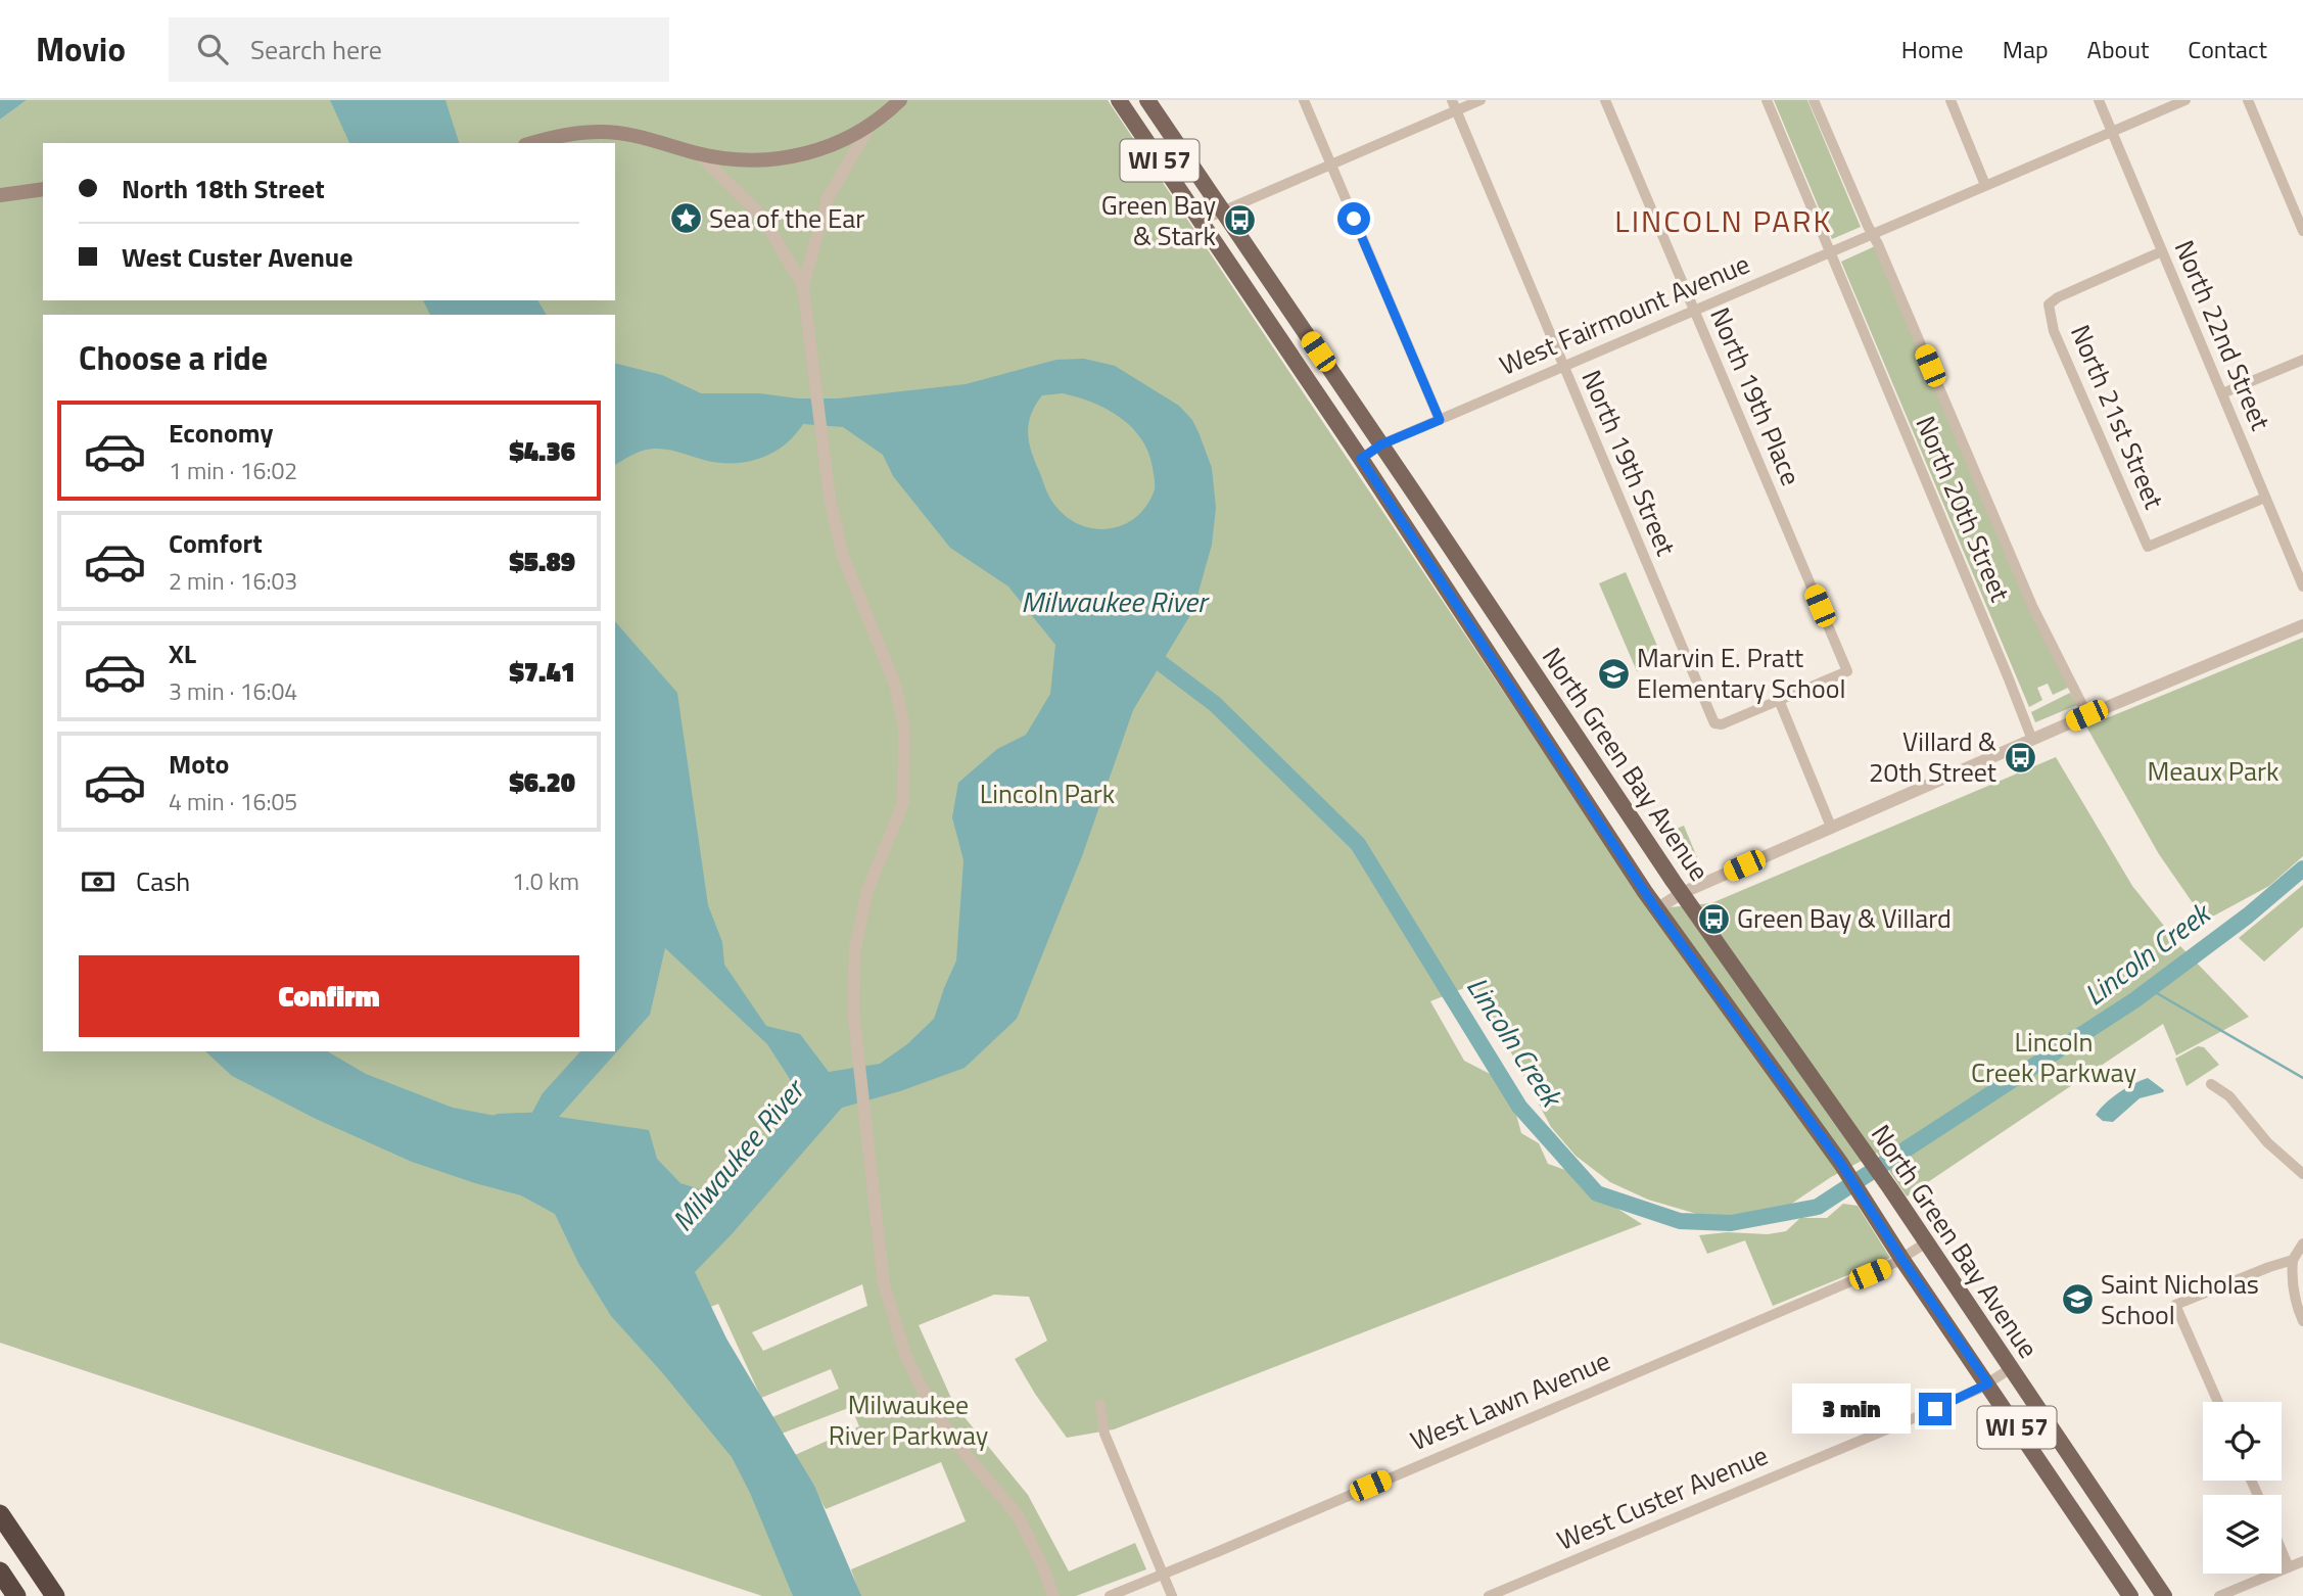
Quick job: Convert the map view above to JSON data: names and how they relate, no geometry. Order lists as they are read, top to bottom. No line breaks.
{"streets":{"main road":["WI 57","North Green Bay Avenue"],"street":["West Fairmount Avenue","North 22nd Street","North 19th Place","North 21st Street","North 19th Street","North 20th Street","West Lawn Avenue","West Custer Avenue"]},"crossings":[["West Fairmount Avenue","North 22nd Street"],["West Fairmount Avenue","North 19th Place"],["West Fairmount Avenue","North 19th Street"],["West Fairmount Avenue","North 20th Street"],["West Fairmount Avenue","North Green Bay Avenue"],["North 22nd Street","North 21st Street"],["North 19th Place","North 19th Street"],["North Green Bay Avenue","West Lawn Avenue"],["North Green Bay Avenue","West Custer Avenue"]],"districts":["LINCOLN PARK"],"water":["Milwaukee River","Lincoln Creek"],"parks":["Meaux Park","Lincoln Park","Lincoln Creek Parkway","Milwaukee River Parkway"],"places":{"place":["Sea of the Ear"],"bus stop":["Green Bay & Stark","Villard & 20th Street","Green Bay & Villard"],"school or university":["Marvin E. Pratt Elementary School","Saint Nicholas School"]},"page":{"header":"Movio","search":"Search here","nav":["Home","Map","About","Contact"],"banner":["North 18th Street","West Custer Avenue"],"heading":"Choose a ride","list":[{"name":"Economy","note":"1 min · 16:02","value":"$4.36"},{"name":"Comfort","note":"2 min · 16:03","value":"$5.89"},{"name":"XL","note":"3 min · 16:04","value":"$7.41"},{"name":"Moto","note":"4 min · 16:05","value":"$6.20"}],"pay":["Cash","1.0 km"],"buttons":"Confirm","bubble":"3 min"}}
